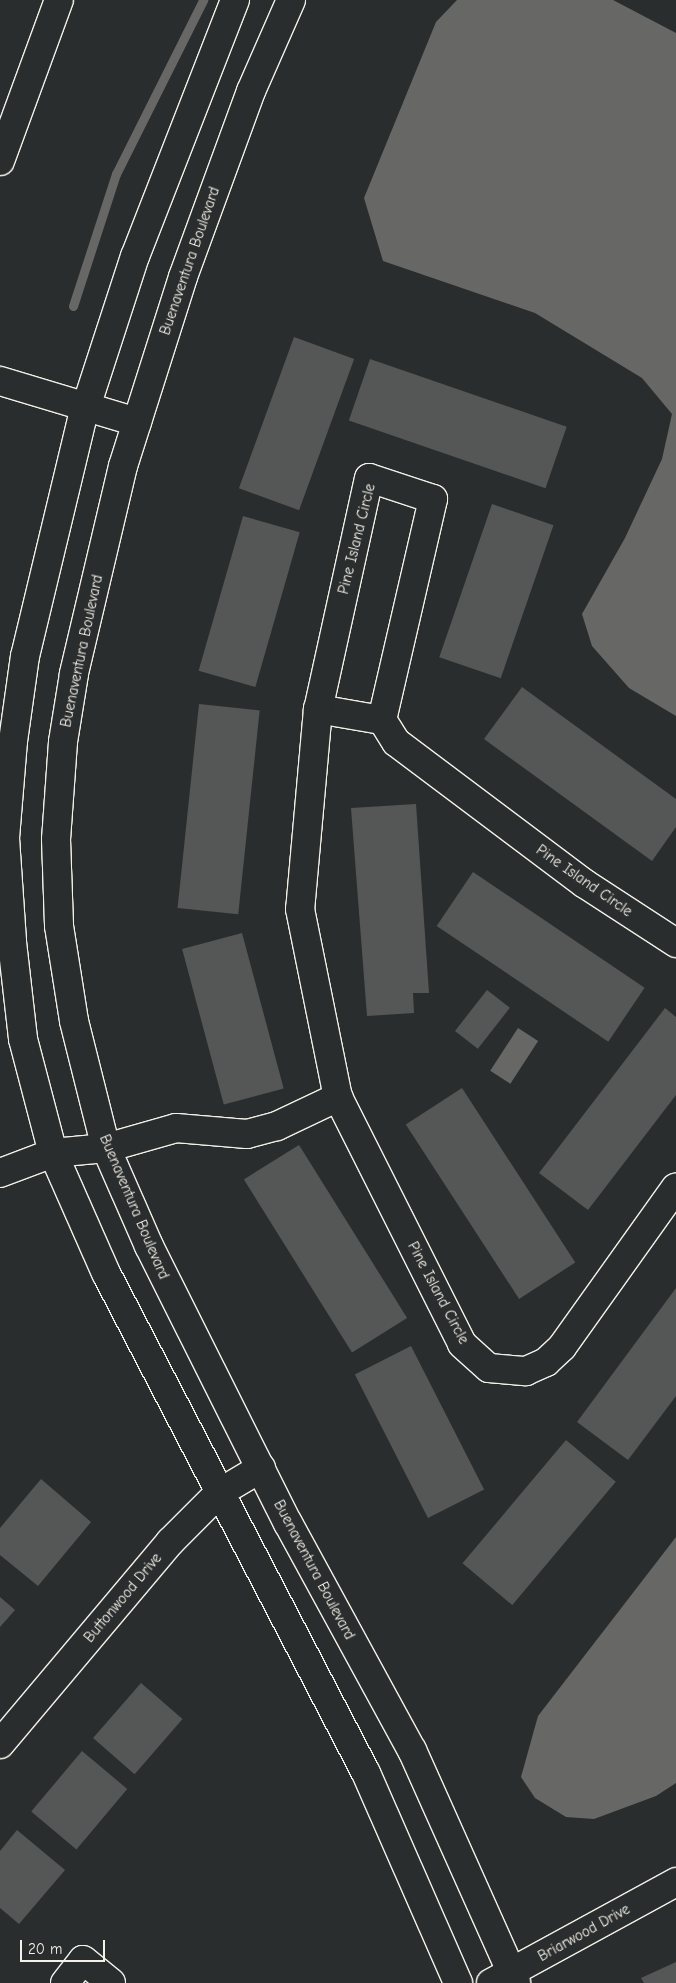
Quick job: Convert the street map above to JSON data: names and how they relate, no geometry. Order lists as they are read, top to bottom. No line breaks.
{"streets":{"main road":["Buenaventura Boulevard","Pine Island Circle","Buttonwood Drive","Briarwood Drive"]},"crossings":[["Buenaventura Boulevard","Buttonwood Drive"],["Buenaventura Boulevard","Briarwood Drive"]],"scale_bar":"20 m"}
